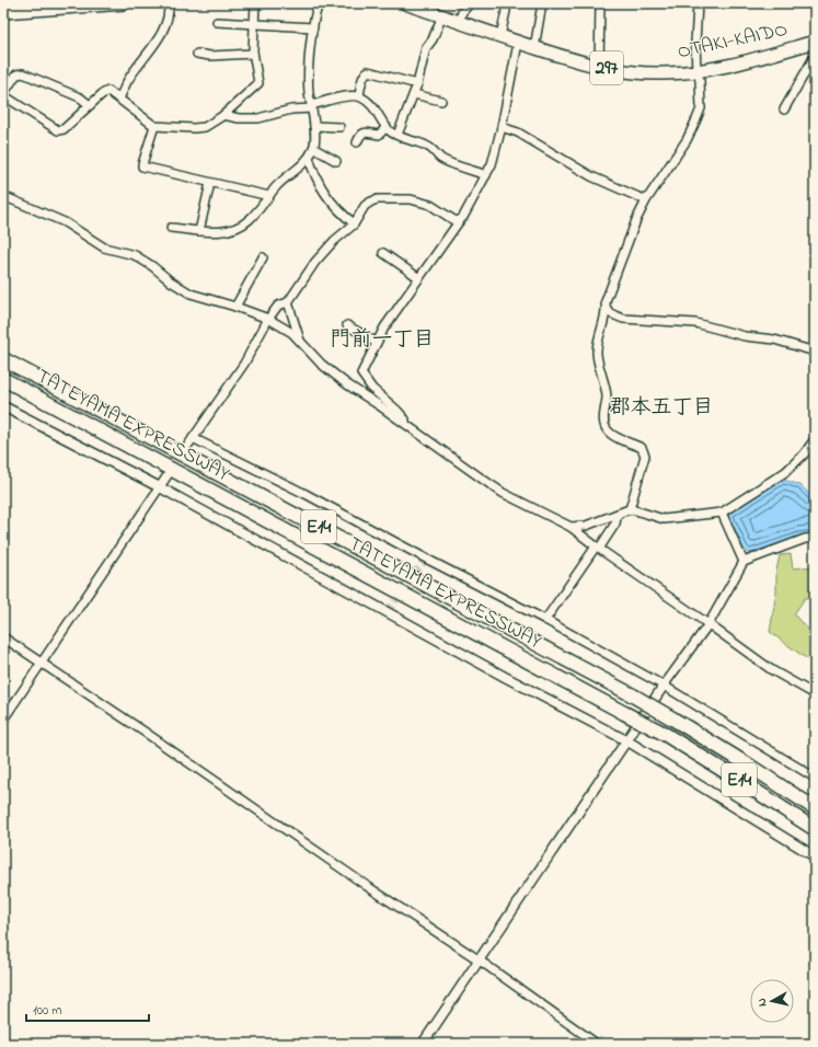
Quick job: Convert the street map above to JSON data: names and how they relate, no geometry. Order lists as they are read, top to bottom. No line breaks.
{"streets":{"highway":["OTAKI-KAIDO","297","TATEYAMA EXPRESSWAY","E14"]},"districts":["門前一丁目","郡本五丁目"],"scale_bar":"100 m","north":"left"}
